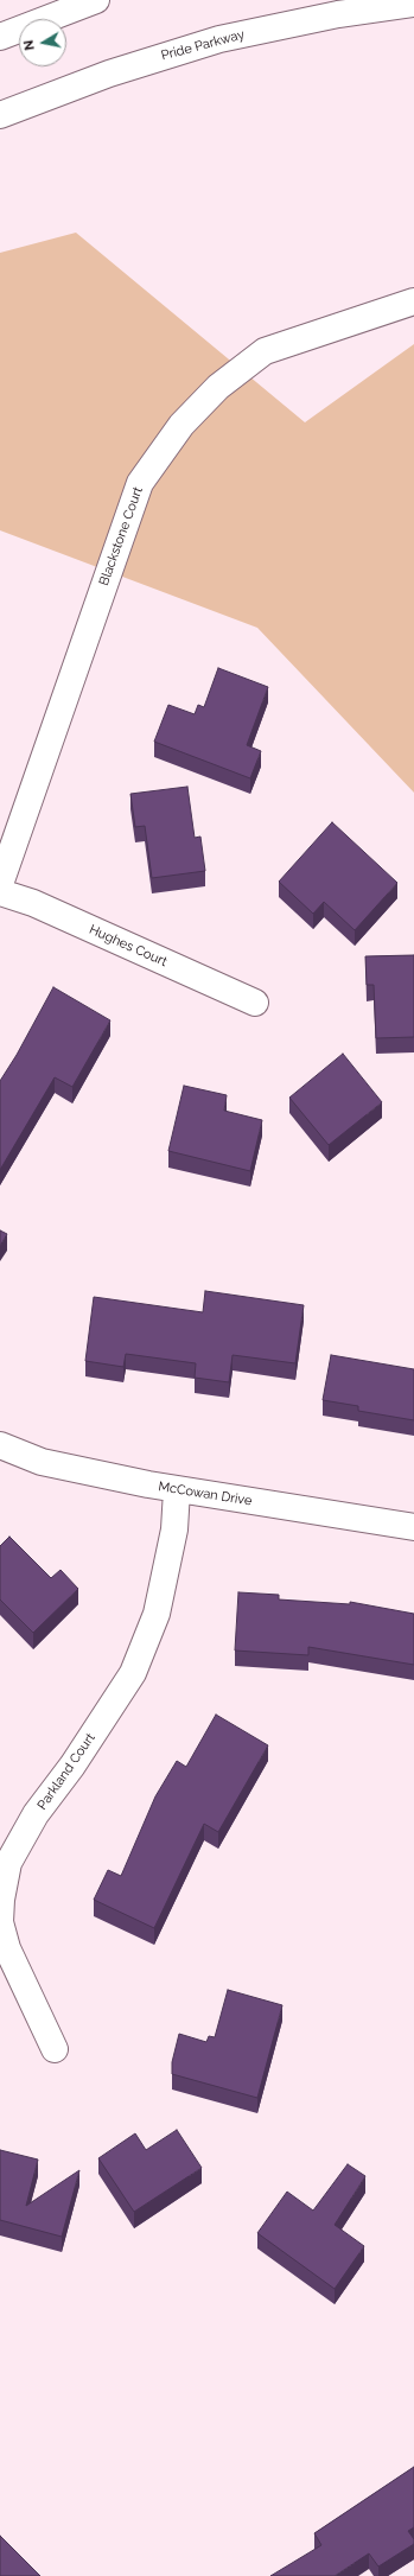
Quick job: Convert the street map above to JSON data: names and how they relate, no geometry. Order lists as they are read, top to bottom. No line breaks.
{"streets":{"street":["Pride Parkway","Blackstone Court","Hughes Court","McCowan Drive","Parkland Court"]},"crossings":[["McCowan Drive","Parkland Court"]],"north":"left"}
